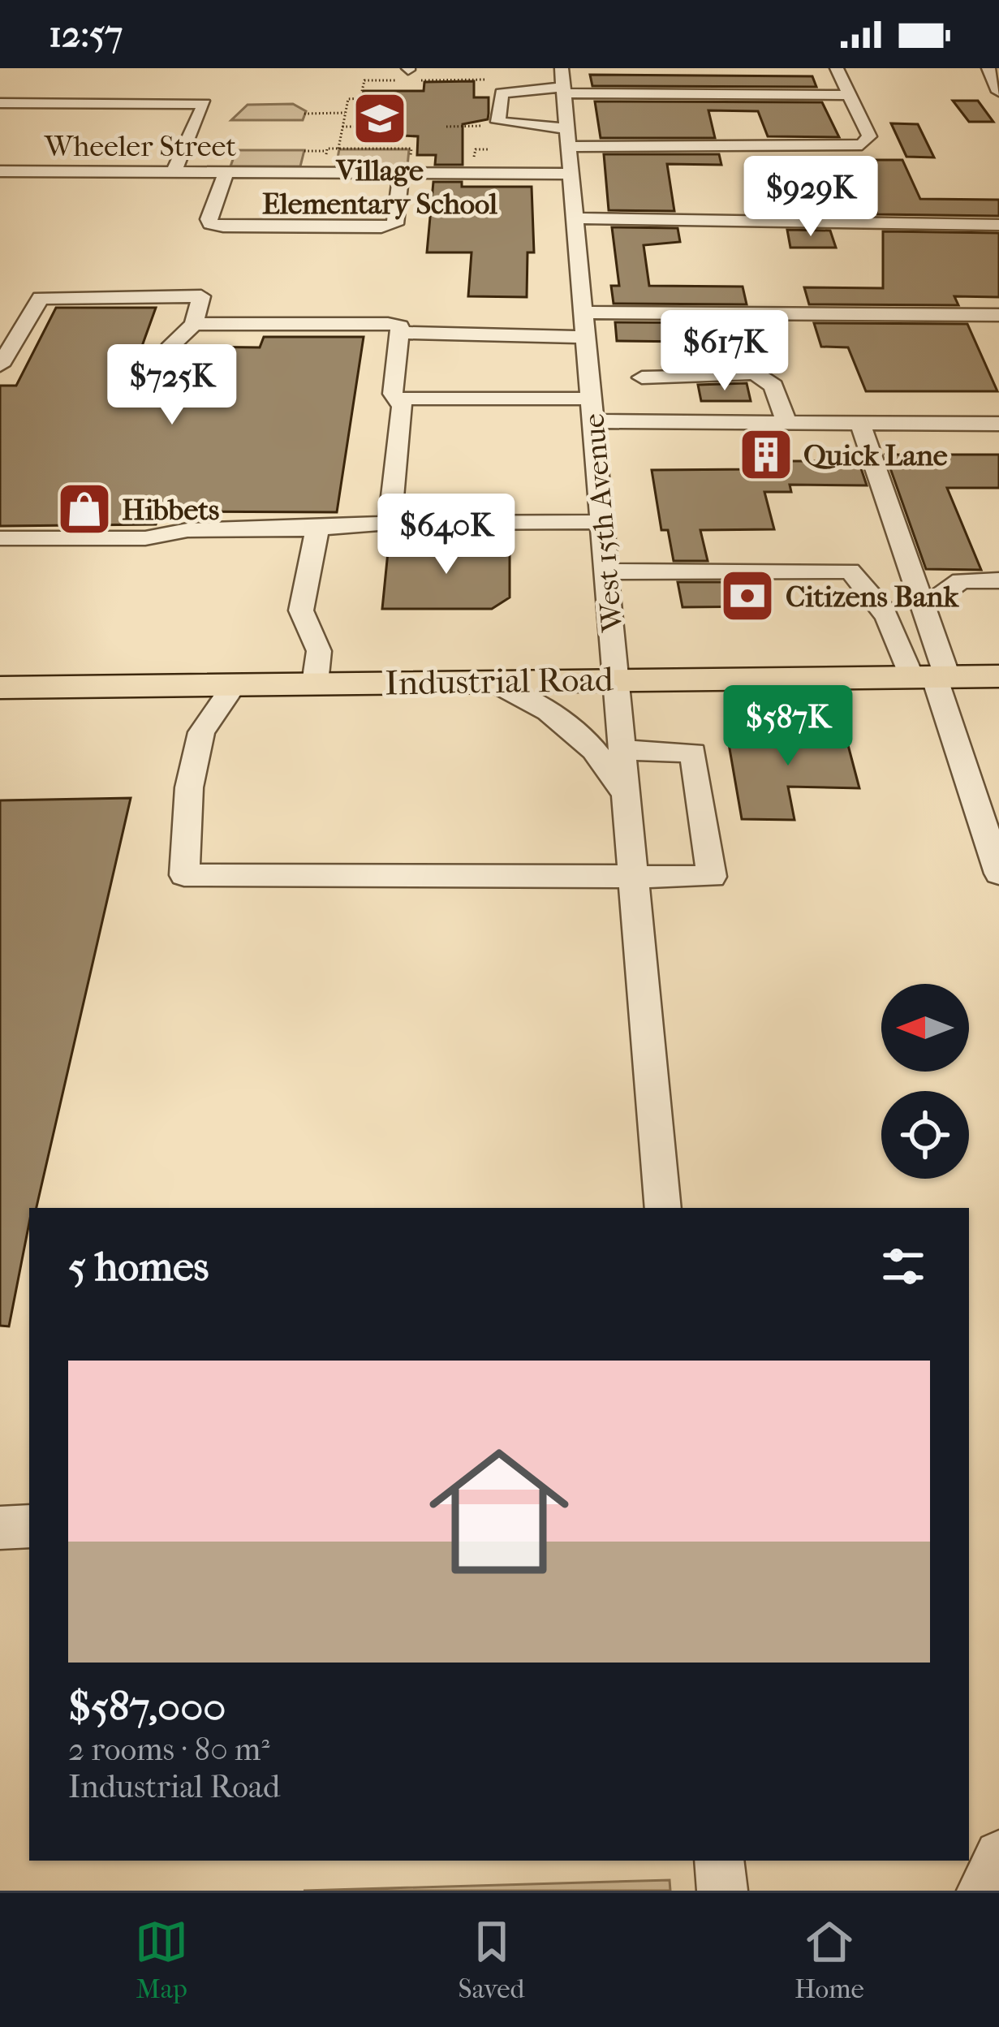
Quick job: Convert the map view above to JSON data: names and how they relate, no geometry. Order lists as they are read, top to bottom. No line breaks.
{"streets":{"main road":["Industrial Road"],"street":["Wheeler Street","West 15th Avenue"]},"crossings":[["West 15th Avenue","Industrial Road"]],"places":{"school or university":["Village Elementary School"],"building":["Quick Lane"],"shop":["Hibbets"],"bank":["Citizens Bank"]},"north":"left","page":{"status":"12:57","price":["$929K","$617K","$725K","$640K","$587K"],"heading":"5 homes","list":[{"name":"$587,000","note":"2 rooms · 80 m² · Industrial Road"}],"tabs":["Map","Saved","Home"]}}
